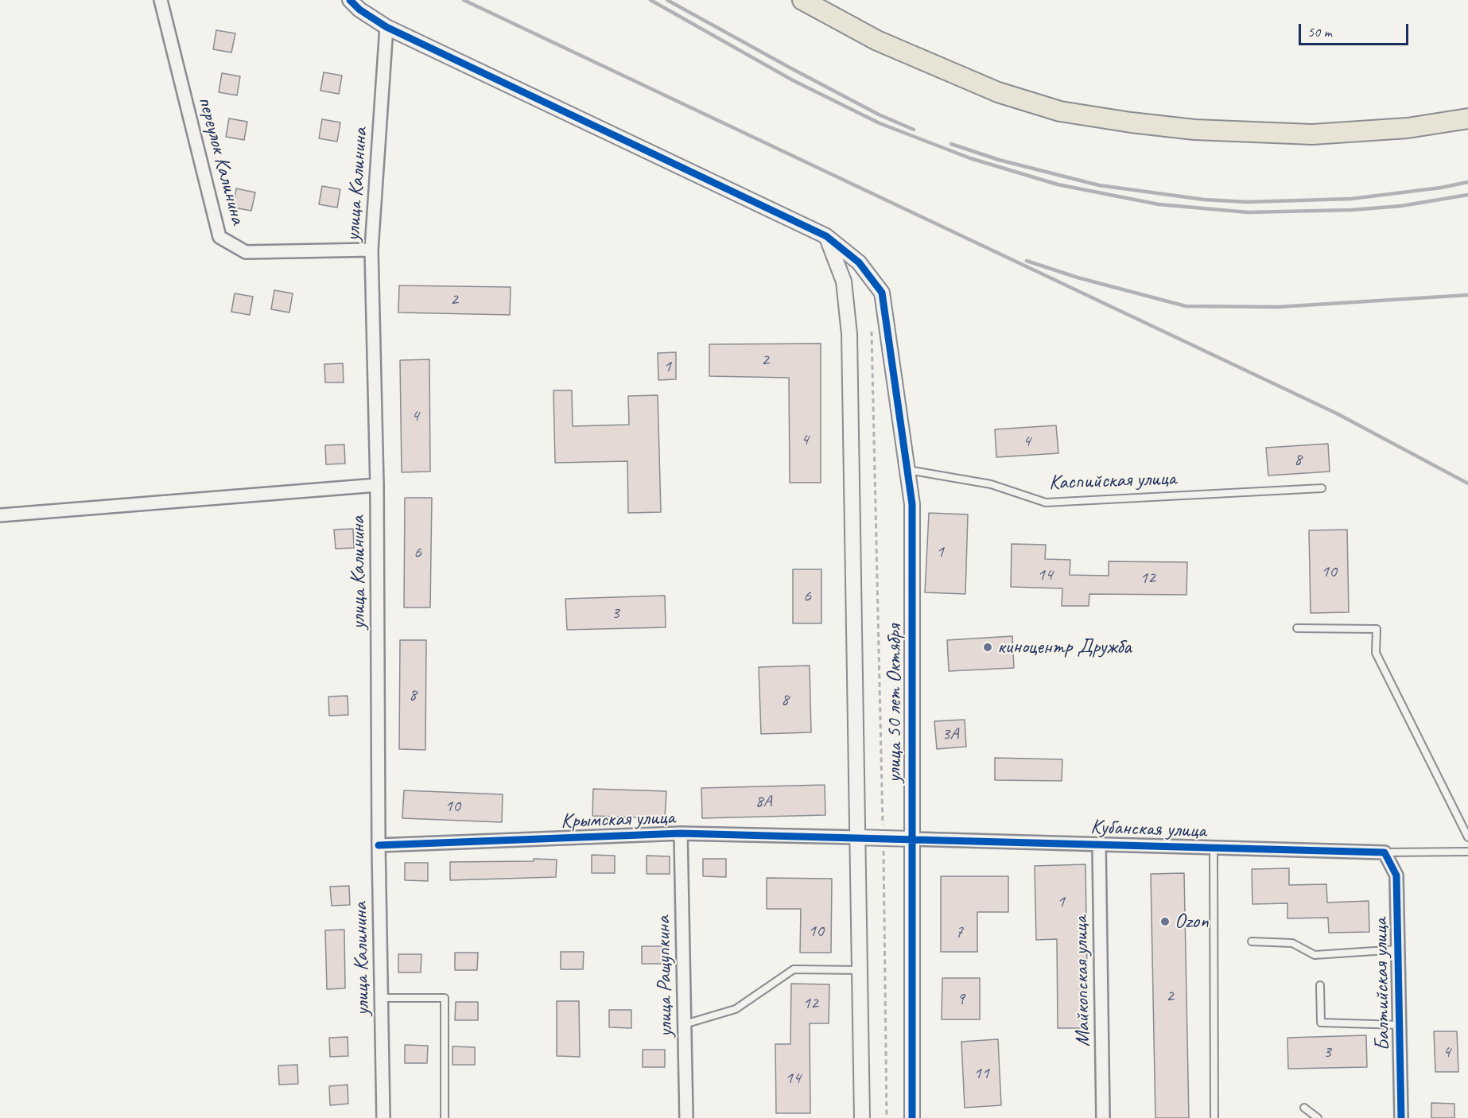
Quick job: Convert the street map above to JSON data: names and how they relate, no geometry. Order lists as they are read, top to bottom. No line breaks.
{"streets":{"street":["переулок Калинина","улица Калинина","улица 50 лет Октября","Крымская улица","Кубанская улица","улица Ращупкина","Майкопская улица","Балтийская улица"],"lane":["Каспийская улица"]},"crossings":[["переулок Калинина","улица Калинина"],["улица Калинина","Крымская улица"],["Каспийская улица","улица 50 лет Октября"],["улица 50 лет Октября","Крымская улица"],["улица 50 лет Октября","Кубанская улица"],["Крымская улица","улица Ращупкина"],["Кубанская улица","Майкопская улица"],["Кубанская улица","Балтийская улица"]],"places":["киноцентр Дружба","Ozon"],"house_numbers":["2","2","1","4","4","4","8","1","6","10","14","12","6","3","8","8","3А","8А","10","1","10","7","2","9","12","3","4","11","14"],"scale_bar":"50 m"}
